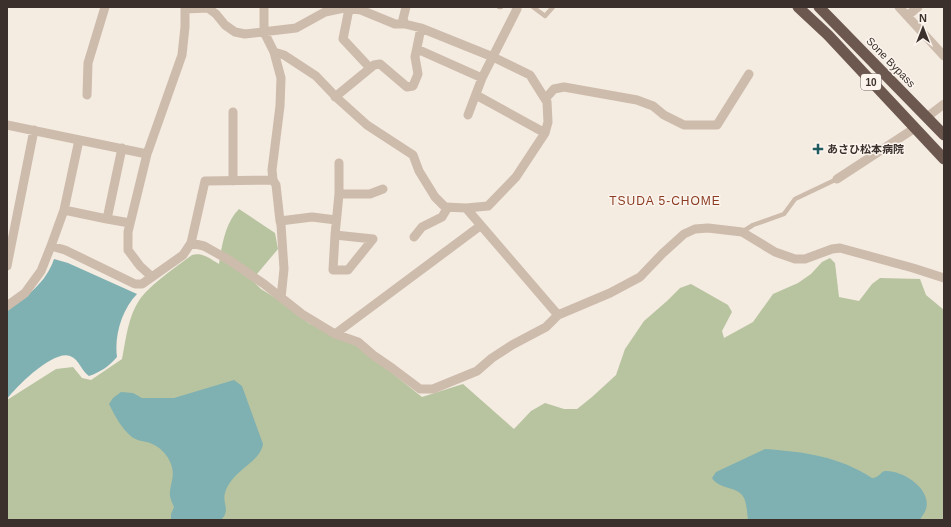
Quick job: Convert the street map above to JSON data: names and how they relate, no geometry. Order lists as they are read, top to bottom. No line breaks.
{"streets":{"highway":["Sone Bypass","10"]},"districts":["TSUDA 5-CHOME"],"places":{"health":["あさひ松本病院"]},"north":"top"}
